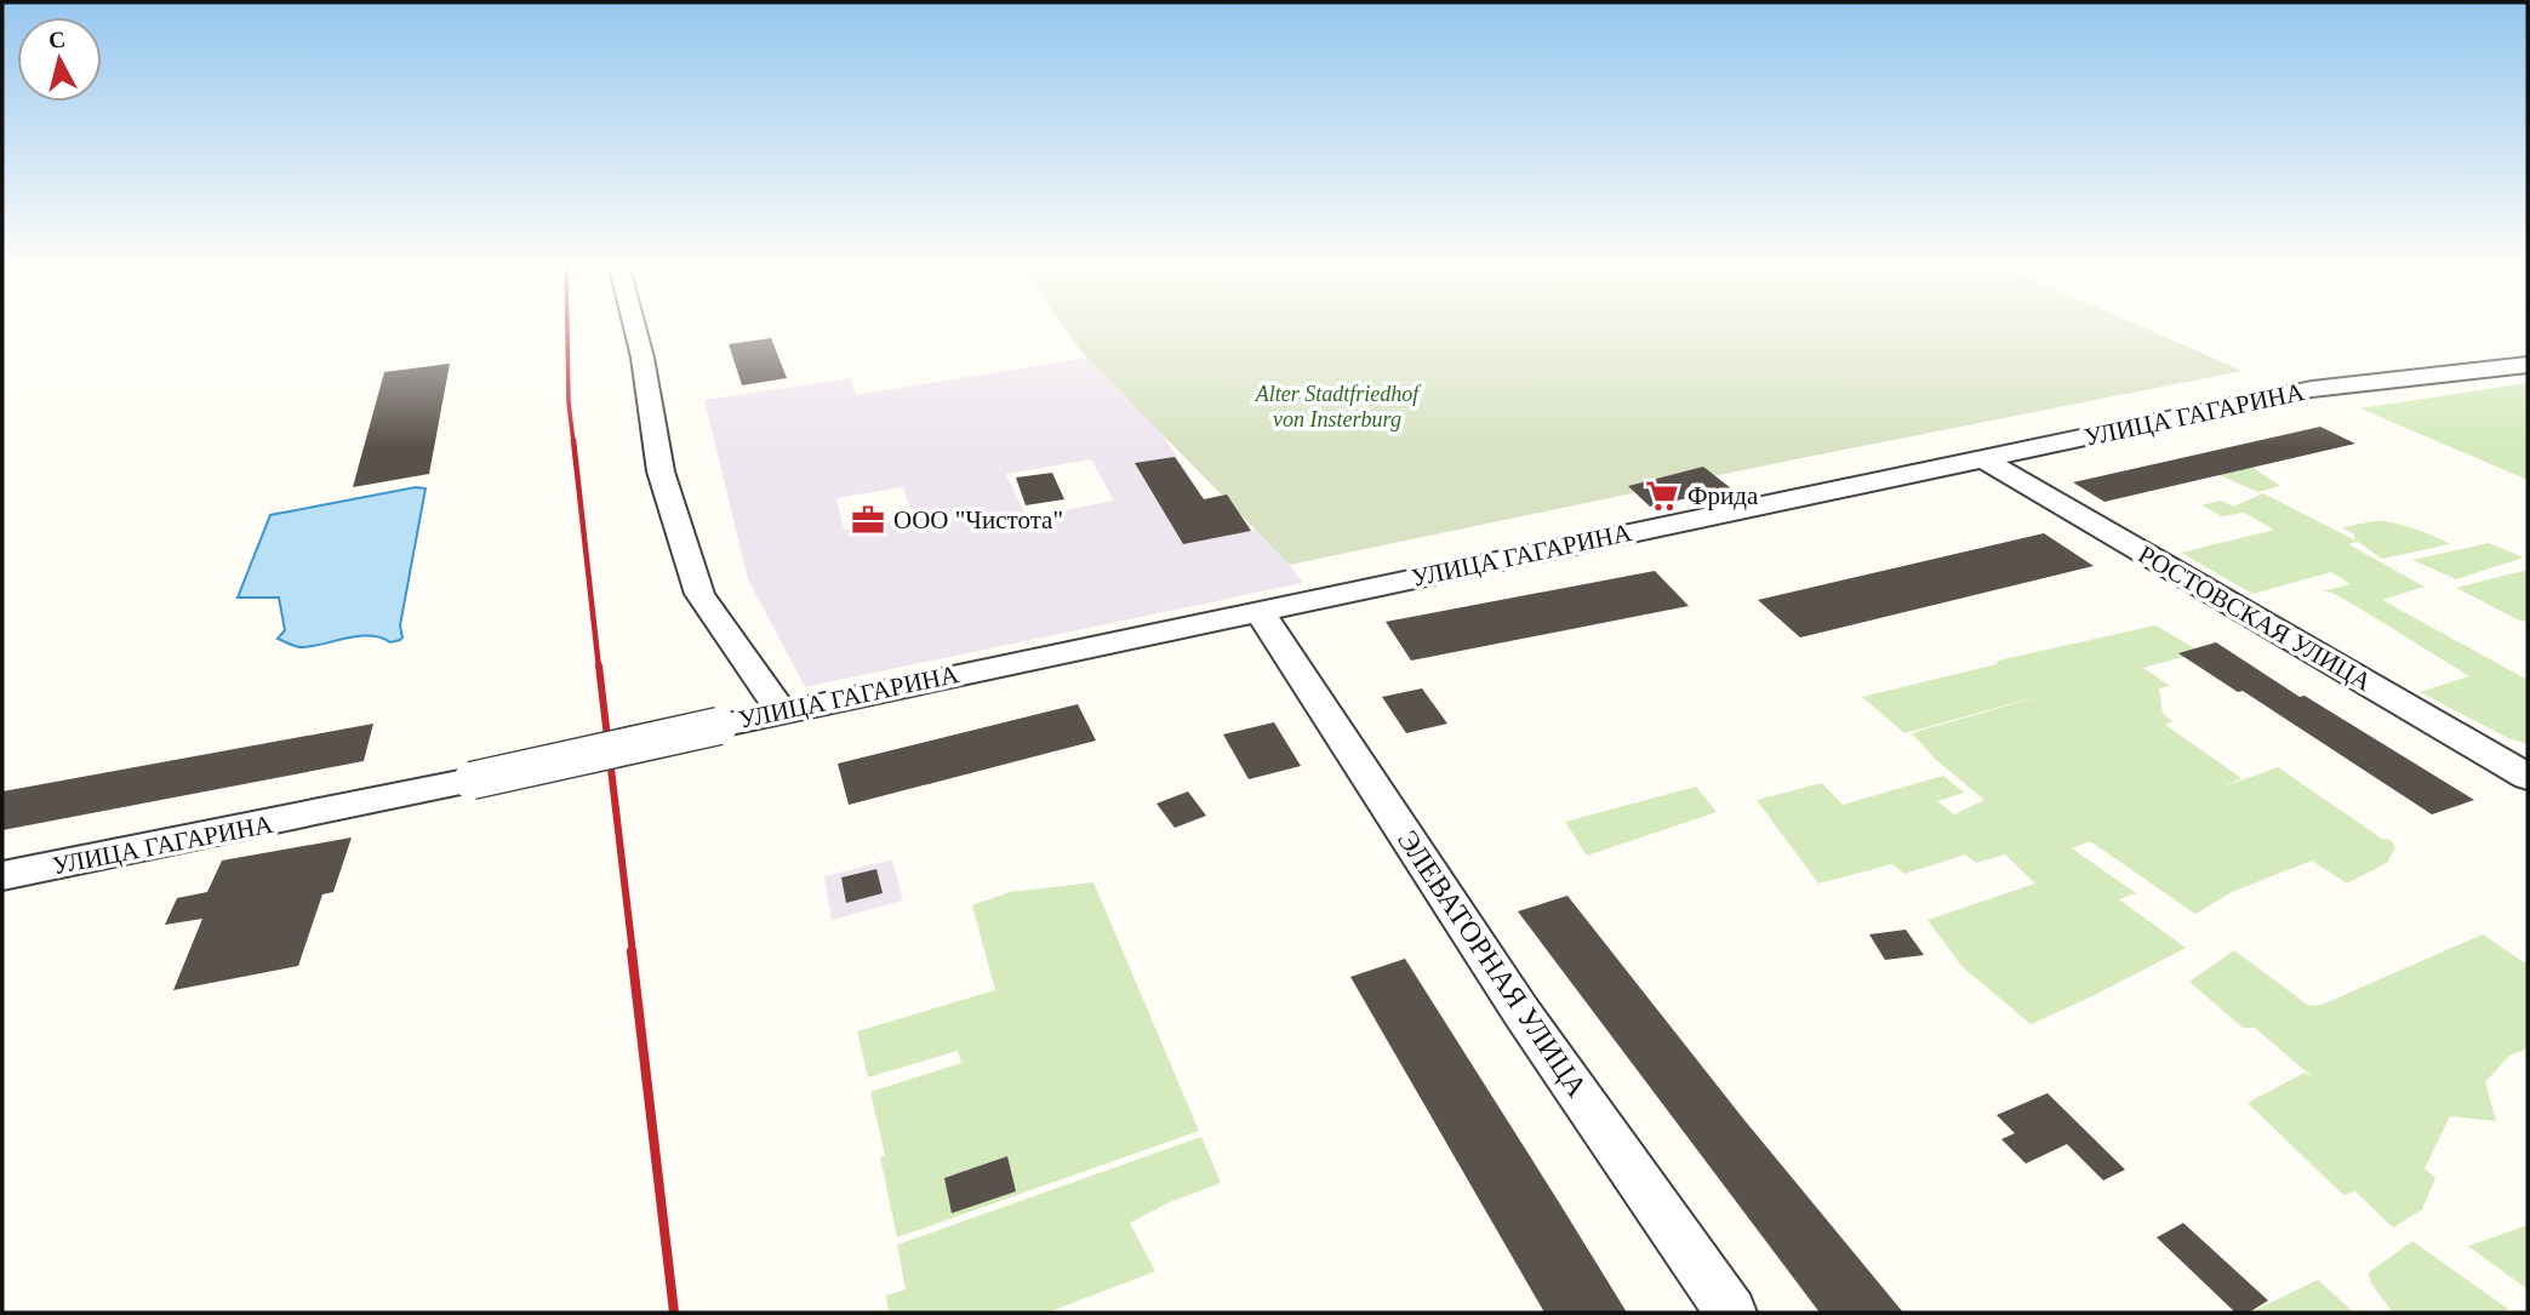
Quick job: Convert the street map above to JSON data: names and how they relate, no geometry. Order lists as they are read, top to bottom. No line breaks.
{"streets":{"street":["УЛИЦА ГАГАРИНА","РОСТОВСКАЯ УЛИЦА","ЭЛЕВАТОРНАЯ УЛИЦА"]},"crossings":[["УЛИЦА ГАГАРИНА","РОСТОВСКАЯ УЛИЦА"],["УЛИЦА ГАГАРИНА","ЭЛЕВАТОРНАЯ УЛИЦА"]],"parks":["Alter Stadtfriedhof von Insterburg"],"places":{"supermarket":["Фрида"],"office":["ООО \"Чистота\""]},"north":"top"}
